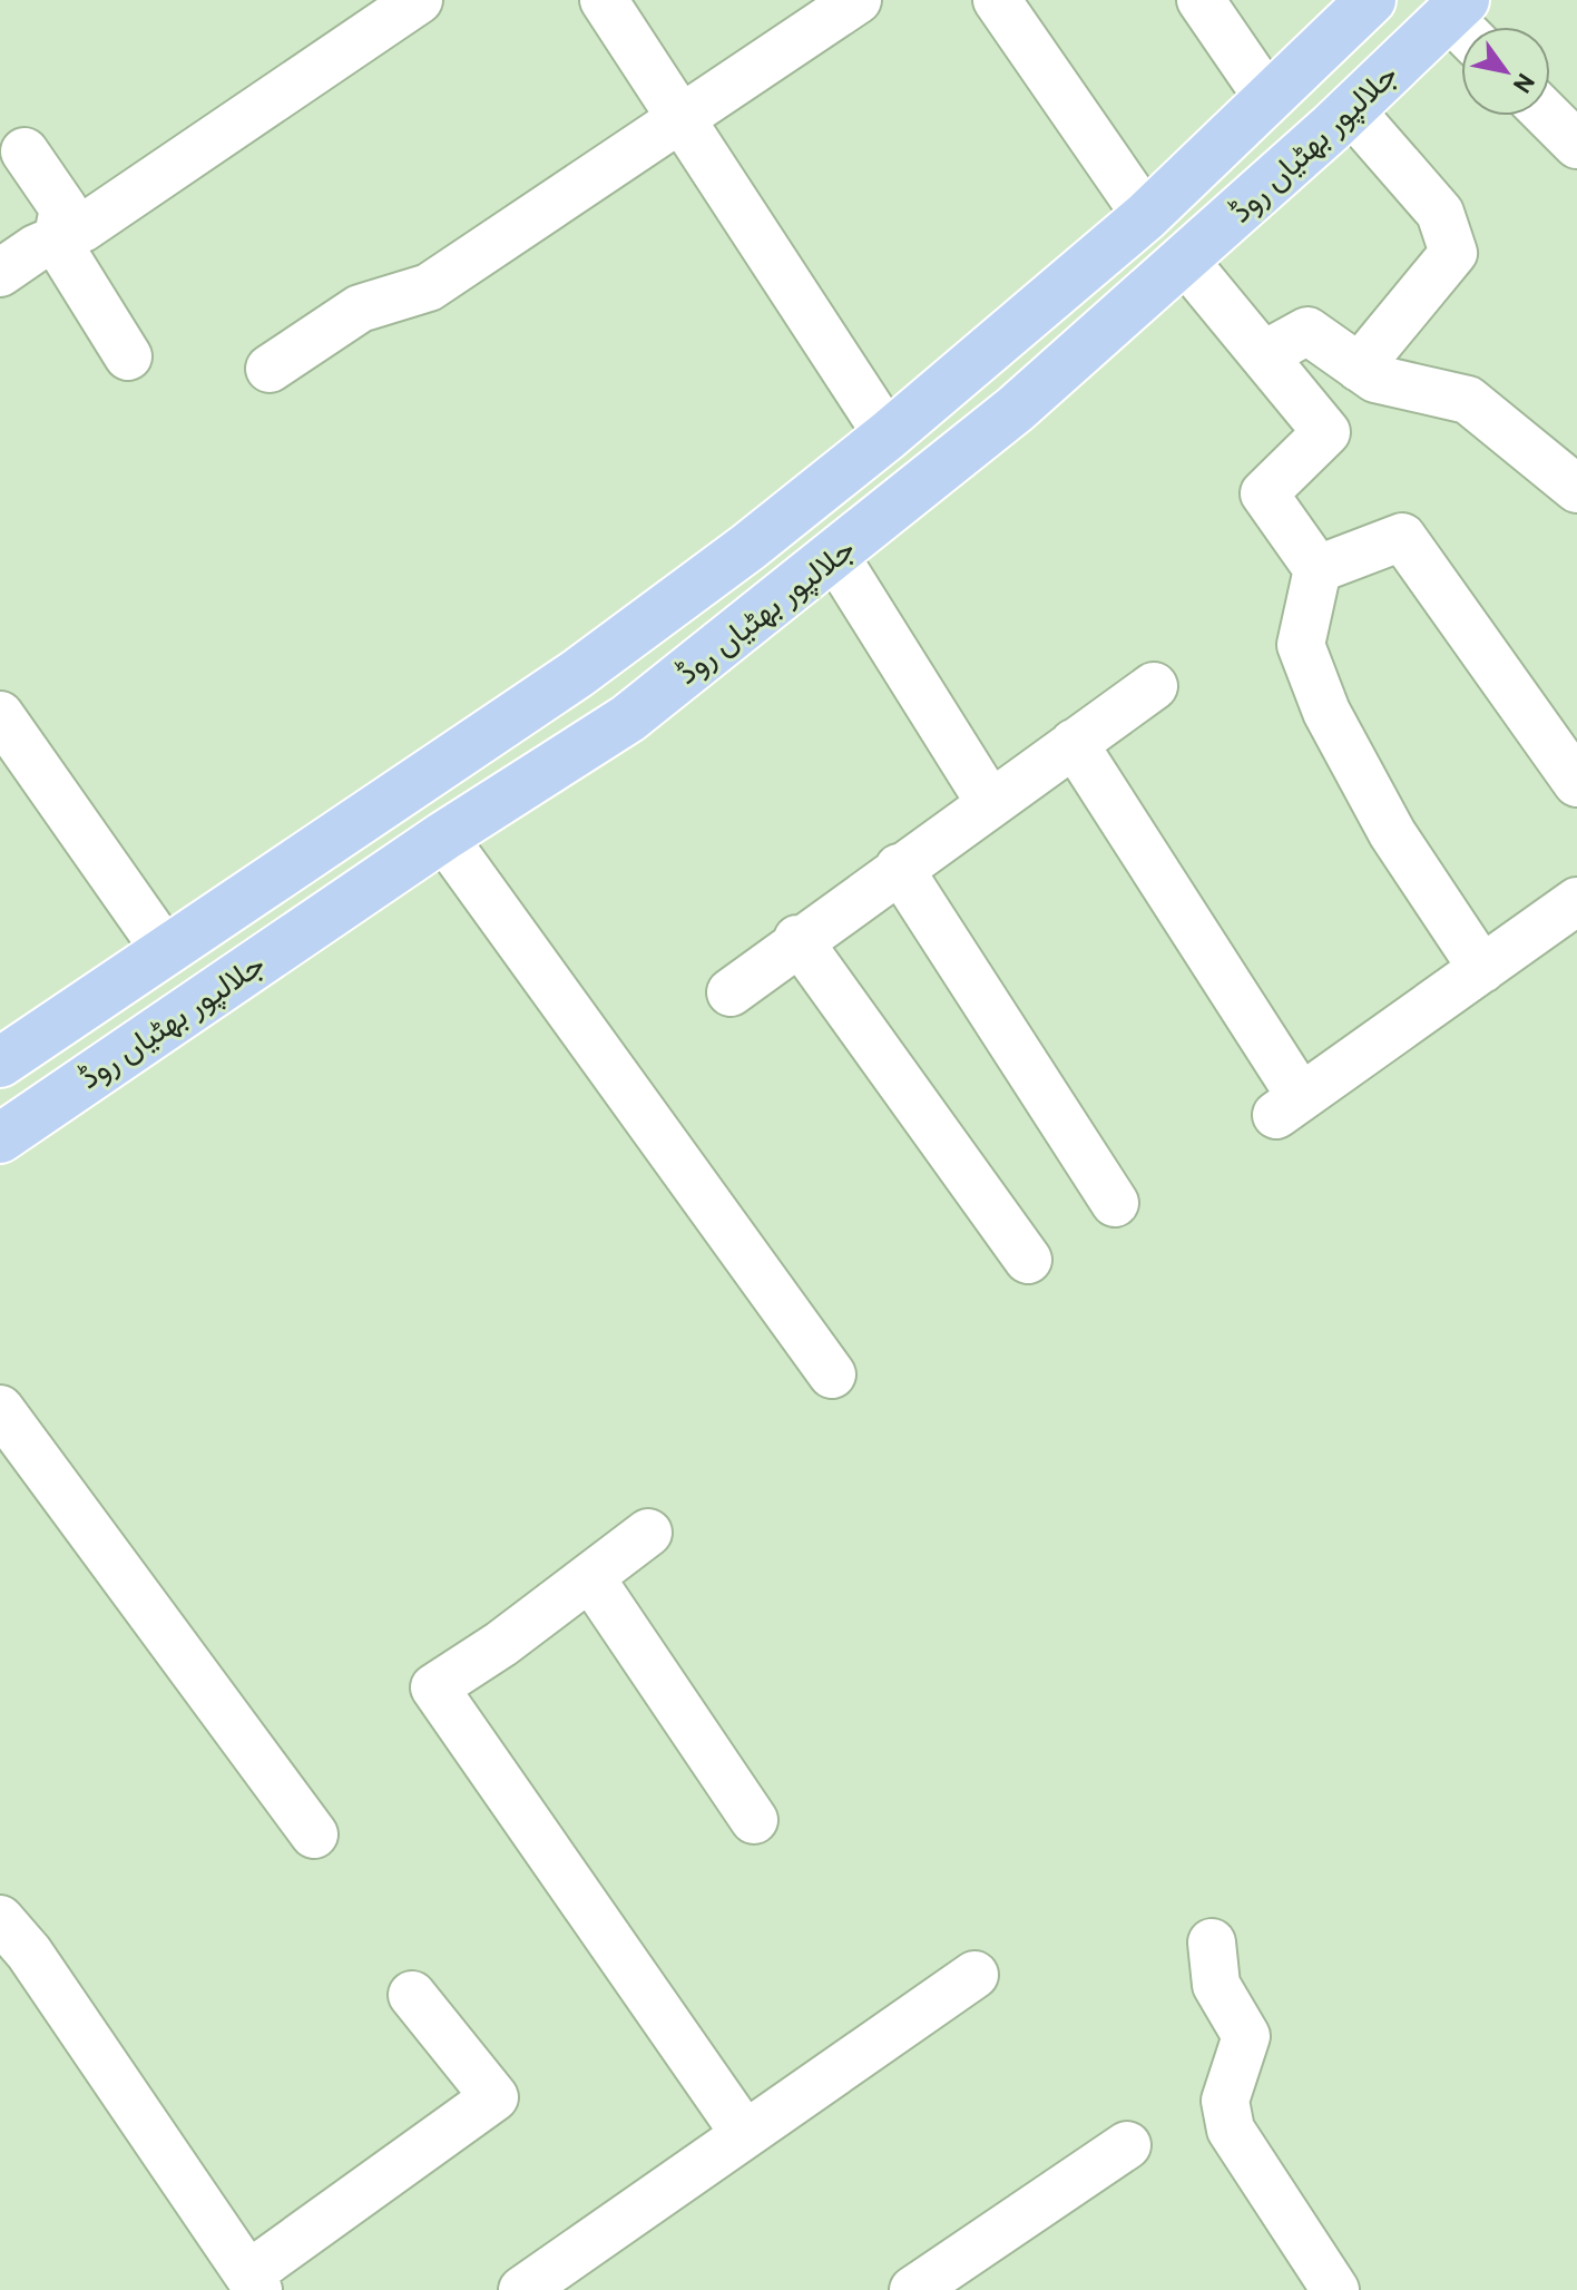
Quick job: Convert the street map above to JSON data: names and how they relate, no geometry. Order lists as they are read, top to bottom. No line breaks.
{"streets":{"main road":["جلالپور بھٹیاں روڈ"]},"north":"bottom right"}
